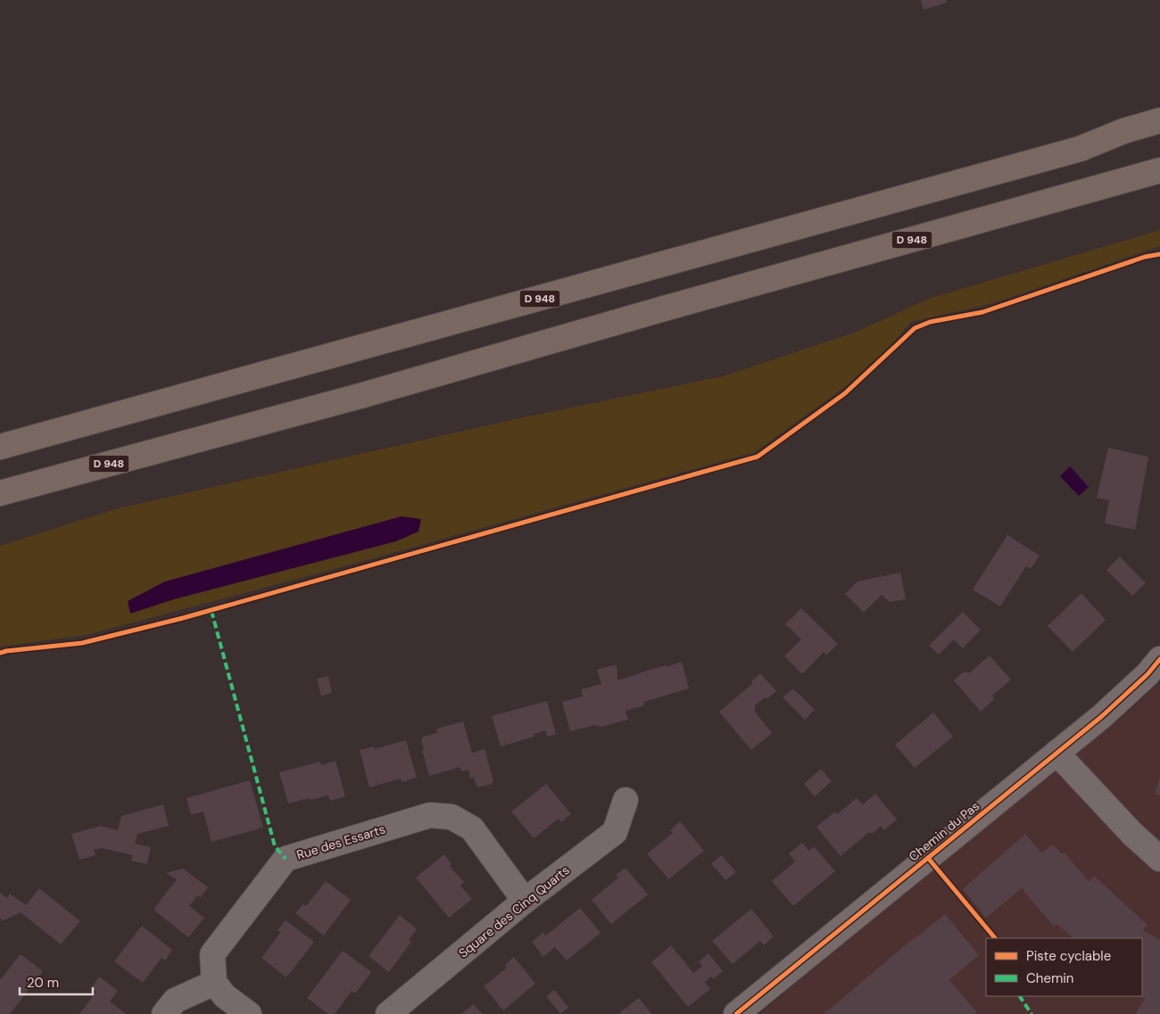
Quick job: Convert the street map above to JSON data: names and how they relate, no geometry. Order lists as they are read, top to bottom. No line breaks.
{"streets":{"highway":["D 948"],"street":["Chemin du Pas","Rue des Essarts","Square des Cinq Quarts"]},"crossings":[["Rue des Essarts","Square des Cinq Quarts"]],"legend":["Piste cyclable","Chemin"],"scale_bar":"20 m"}
